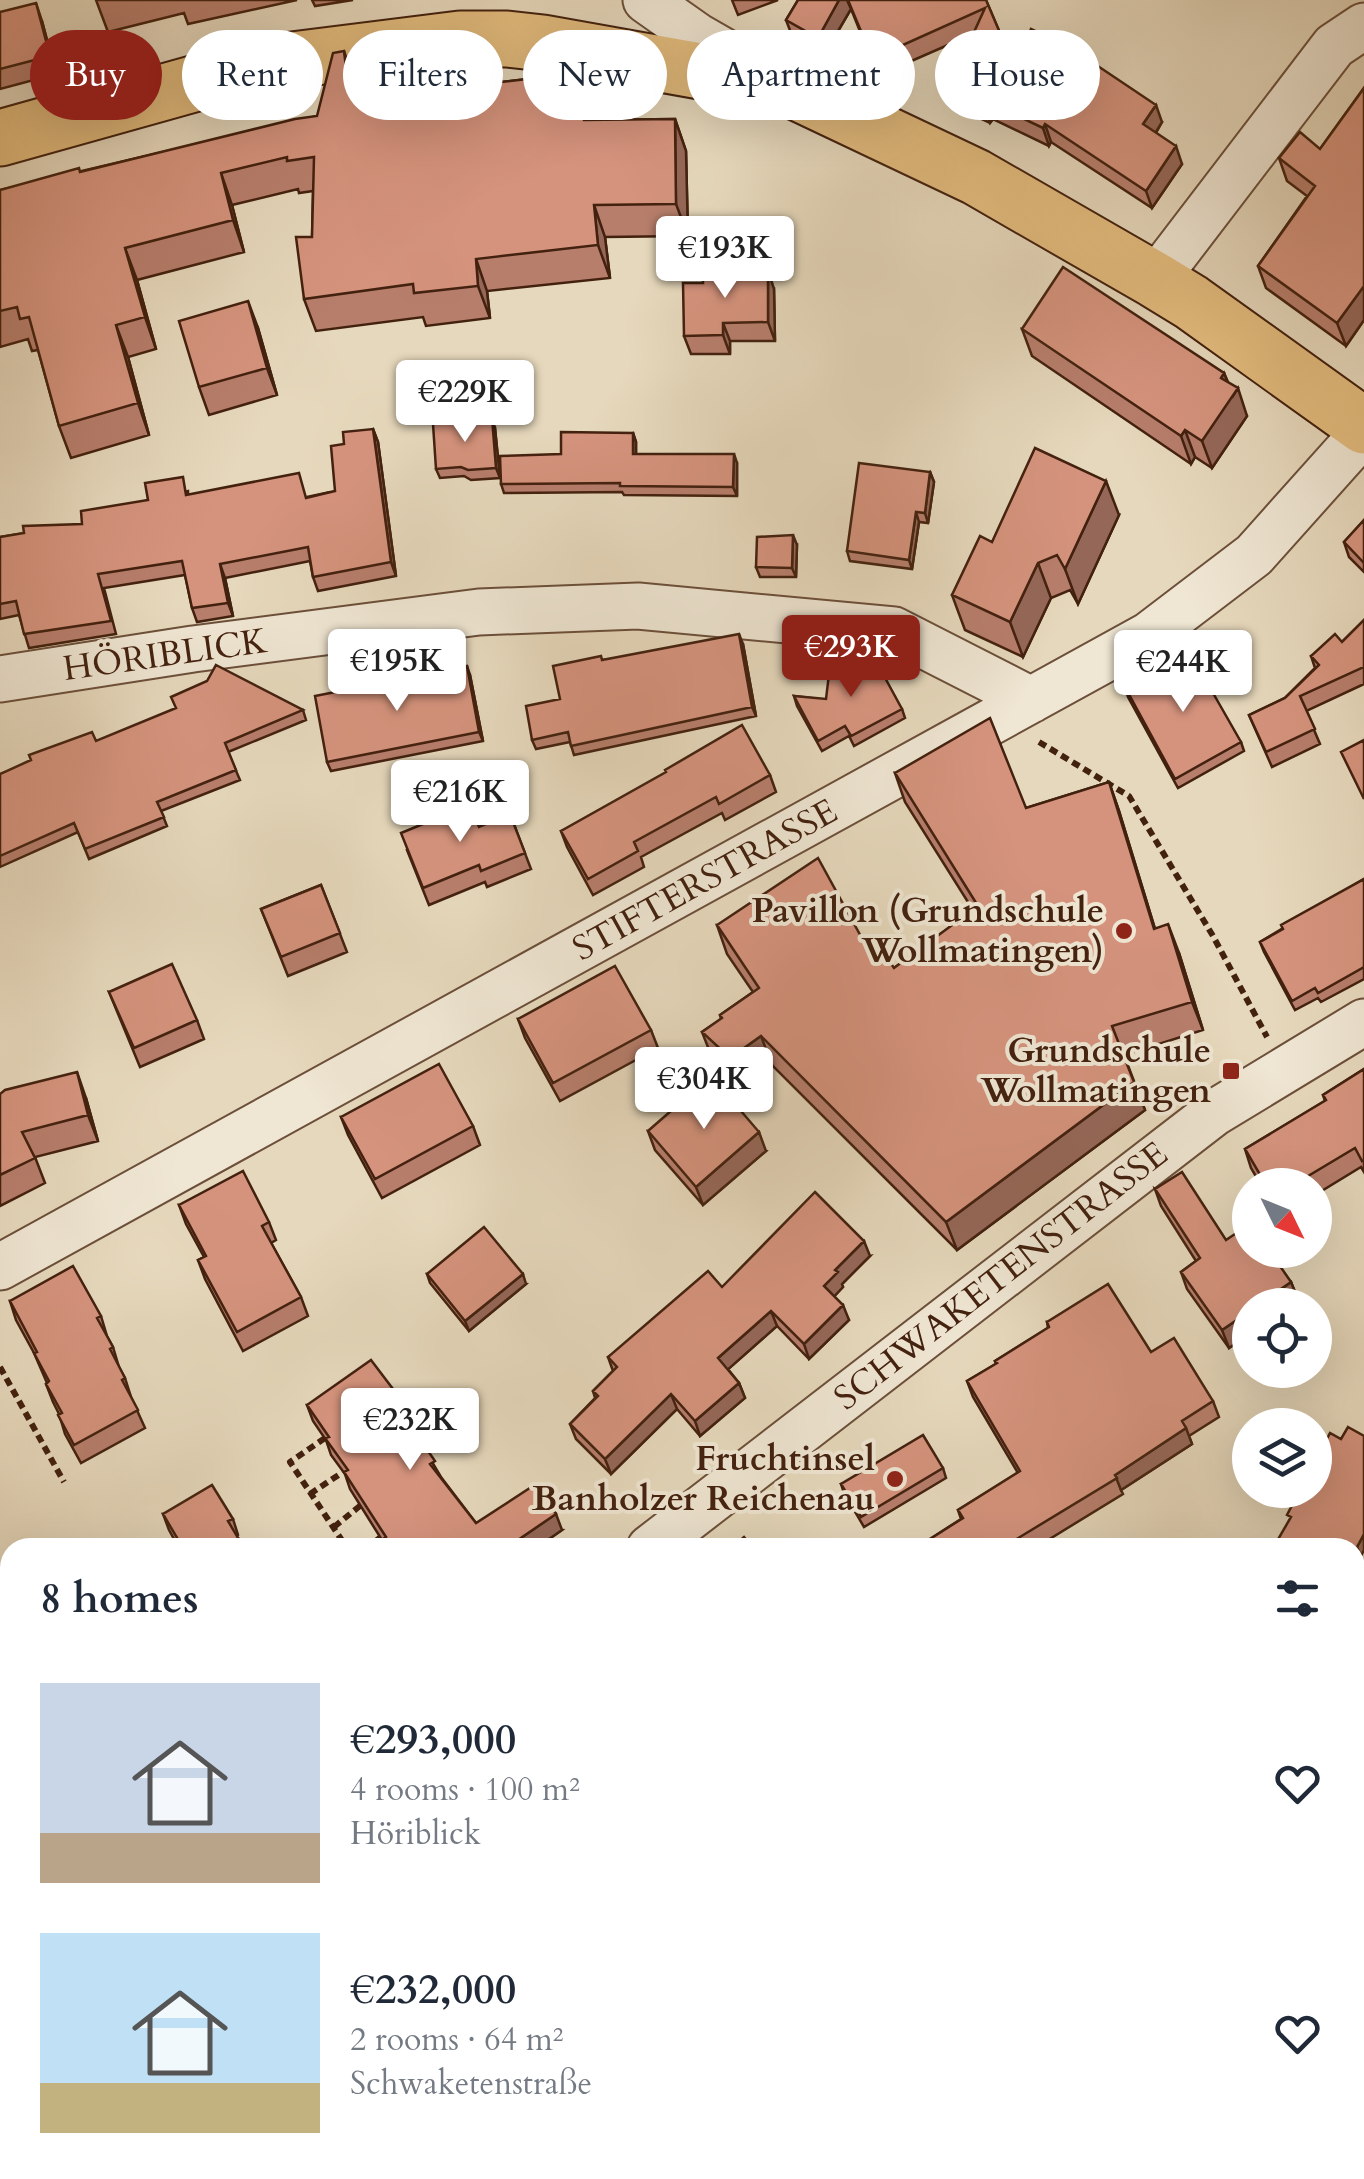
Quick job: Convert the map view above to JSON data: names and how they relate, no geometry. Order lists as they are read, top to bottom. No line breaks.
{"streets":{"street":["HÖRIBLICK","STIFTERSTRASSE","SCHWAKETENSTRASSE"]},"crossings":[["HÖRIBLICK","STIFTERSTRASSE"]],"places":{"other":["Pavillon (Grundschule Wollmatingen)","Fruchtinsel Banholzer Reichenau"],"transit":["Grundschule Wollmatingen"]},"north":"bottom right","page":{"chip":["Buy","Rent","Filters","New","Apartment","House"],"price":["€193K","€229K","€293K","€195K","€244K","€216K","€304K","€232K"],"heading":"8 homes","list":[{"name":"€293,000","note":"4 rooms · 100 m² · Höriblick"},{"name":"€232,000","note":"2 rooms · 64 m² · Schwaketenstraße"}]}}
